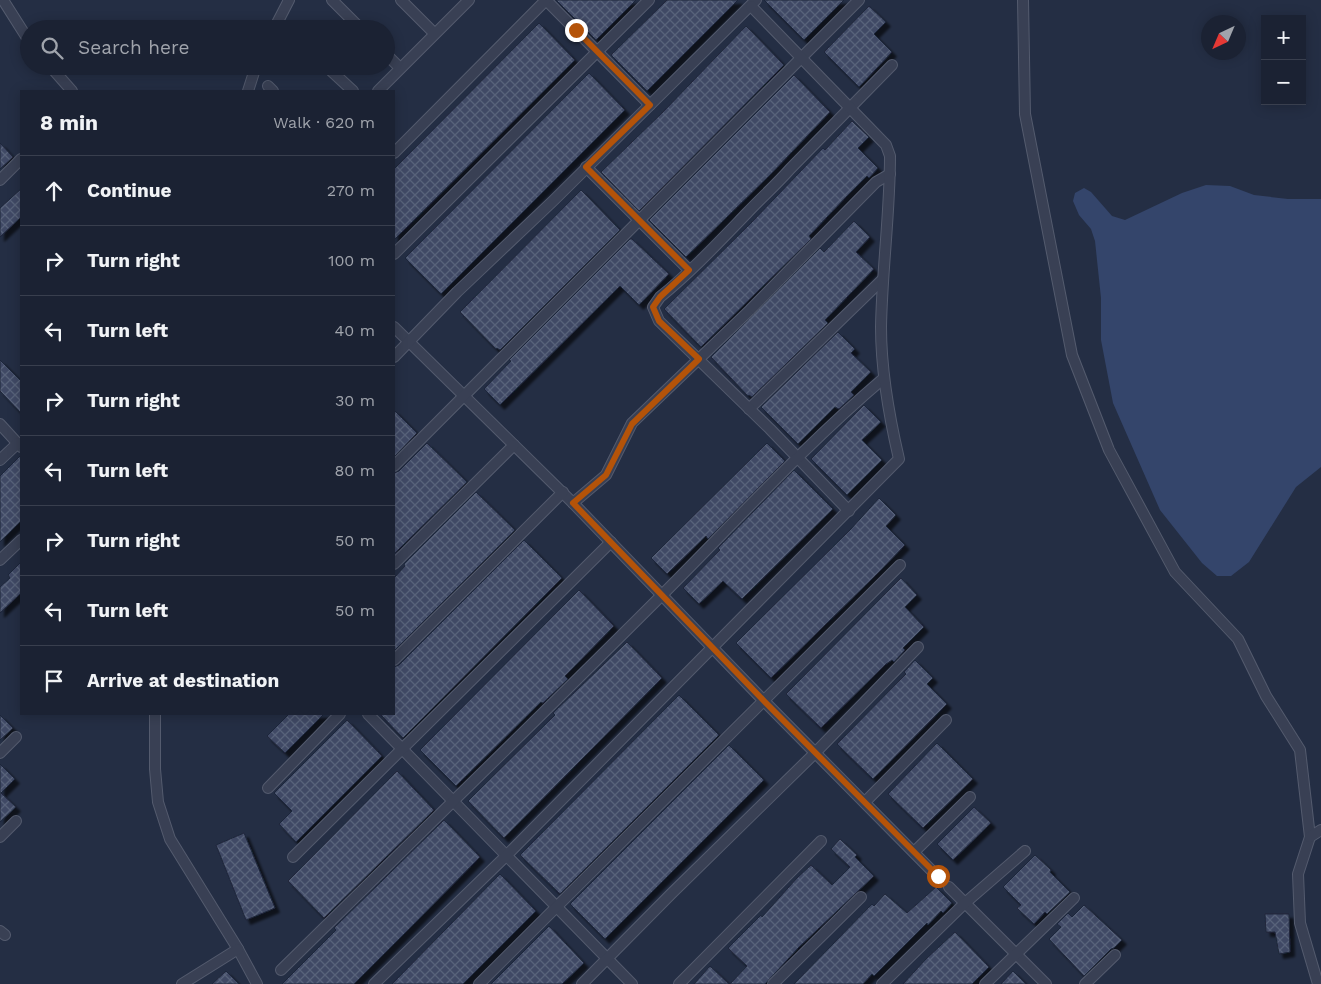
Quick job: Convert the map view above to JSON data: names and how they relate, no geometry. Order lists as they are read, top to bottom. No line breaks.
{"north":"bottom left","page":{"map_buttons":["+","−"],"search":"Search here","heading":["8 min","Walk · 620 m"],"list":[["Continue","270 m"],["Turn right","100 m"],["Turn left","40 m"],["Turn right","30 m"],["Turn left","80 m"],["Turn right","50 m"],["Turn left","50 m"],"Arrive at destination"]}}
